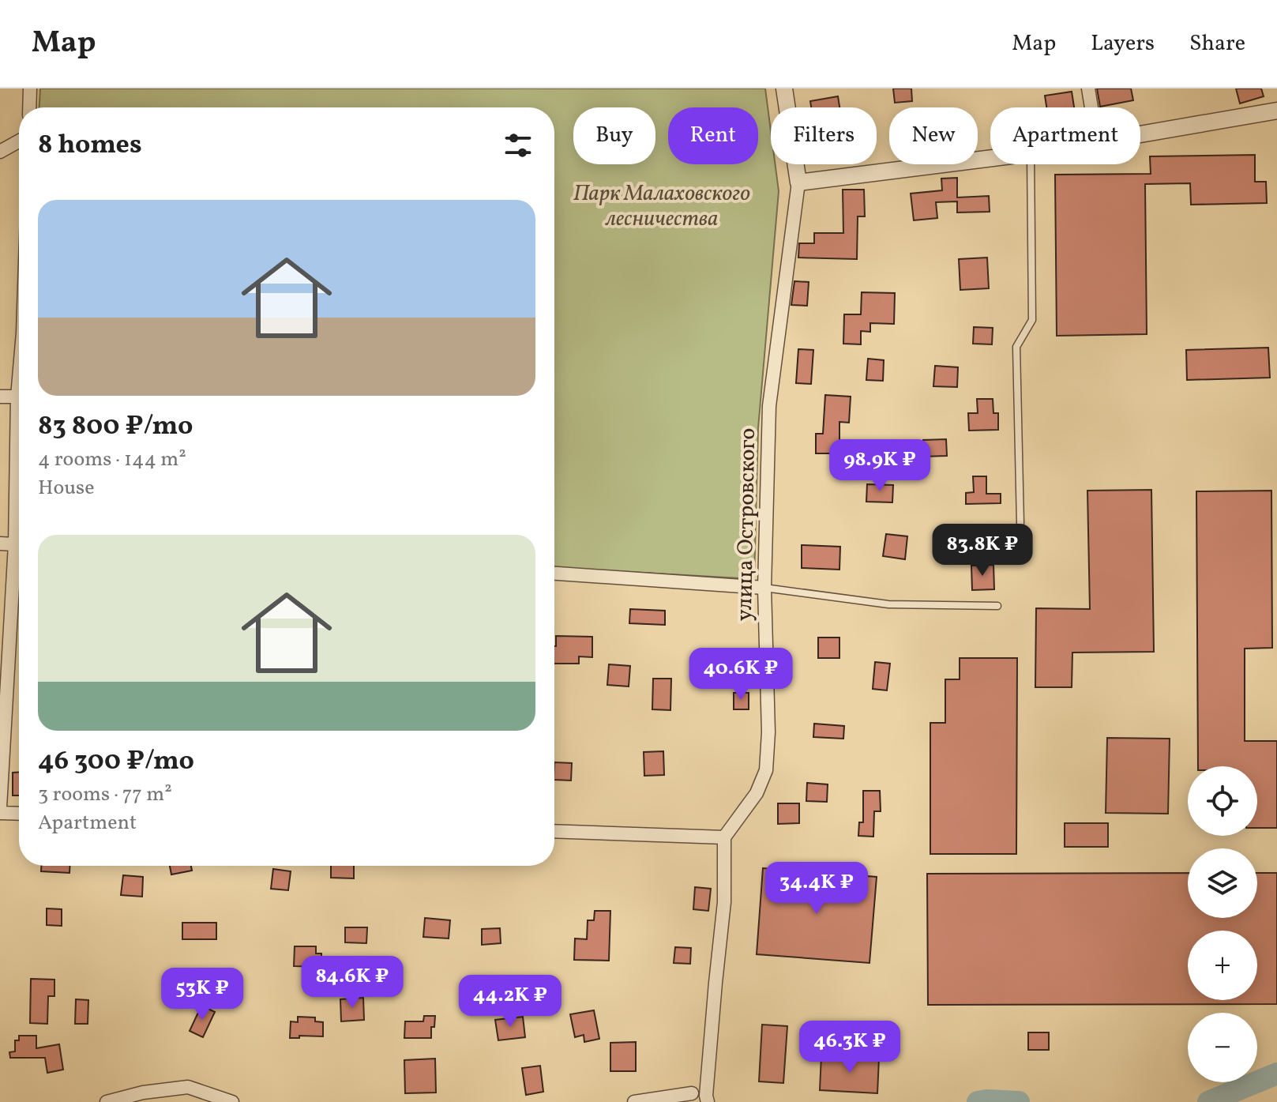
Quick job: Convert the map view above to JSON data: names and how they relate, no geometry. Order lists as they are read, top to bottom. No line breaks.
{"streets":{"street":["улица Островского"]},"parks":["Парк Малаховского лесничества"],"page":{"header":"Map","nav":["Map","Layers","Share"],"chip":["Buy","Rent","Filters","New","Apartment"],"heading":"8 homes","list":[{"name":"83 800 ₽/mo","note":"4 rooms · 144 m² · House"},{"name":"46 300 ₽/mo","note":"3 rooms · 77 m² · Apartment"}],"price":["98.9K ₽","83.8K ₽","40.6K ₽","34.4K ₽","84.6K ₽","53K ₽","44.2K ₽","46.3K ₽"],"map_buttons":["+","−"]}}
